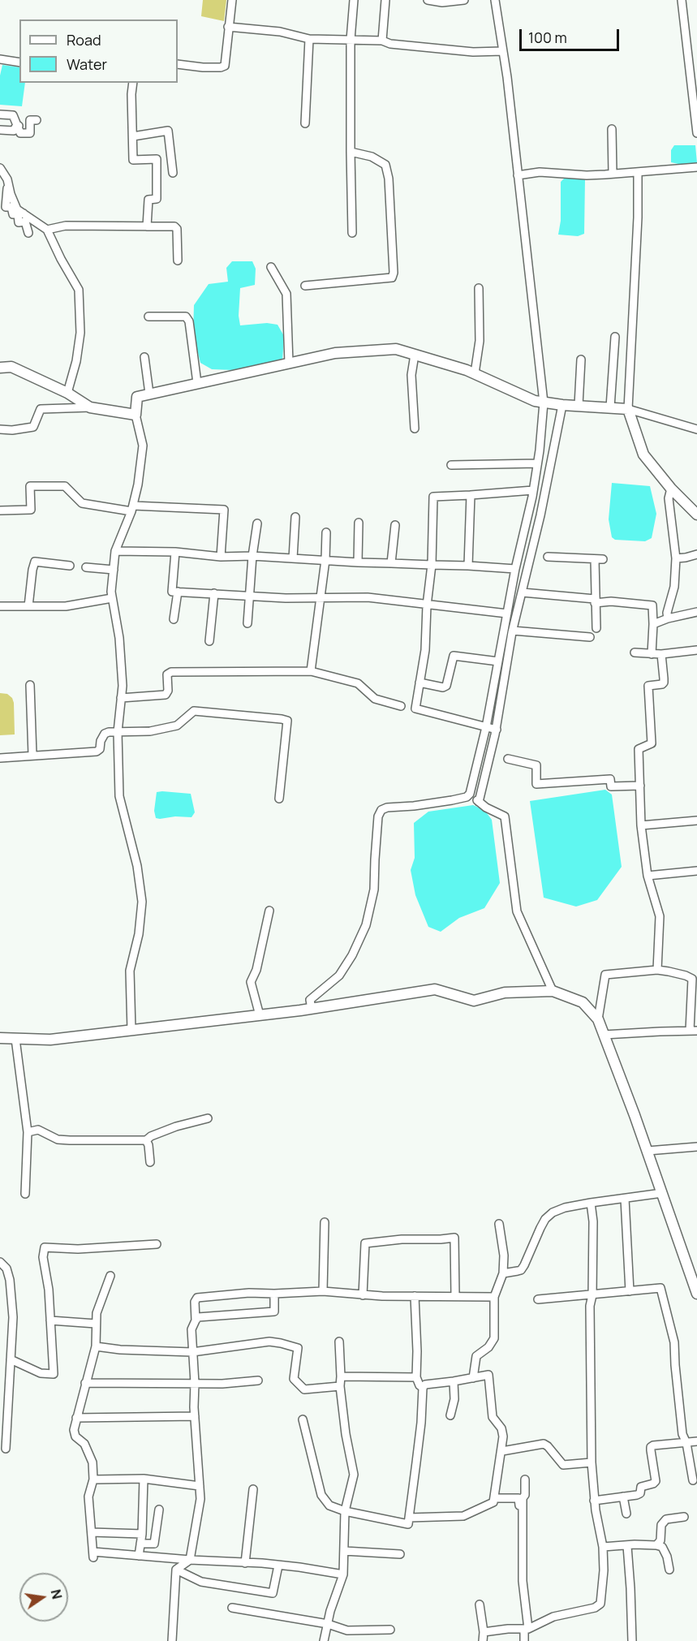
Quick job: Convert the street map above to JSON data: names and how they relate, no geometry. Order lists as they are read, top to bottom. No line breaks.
{"legend":["Road","Water"],"scale_bar":"100 m","north":"right"}
